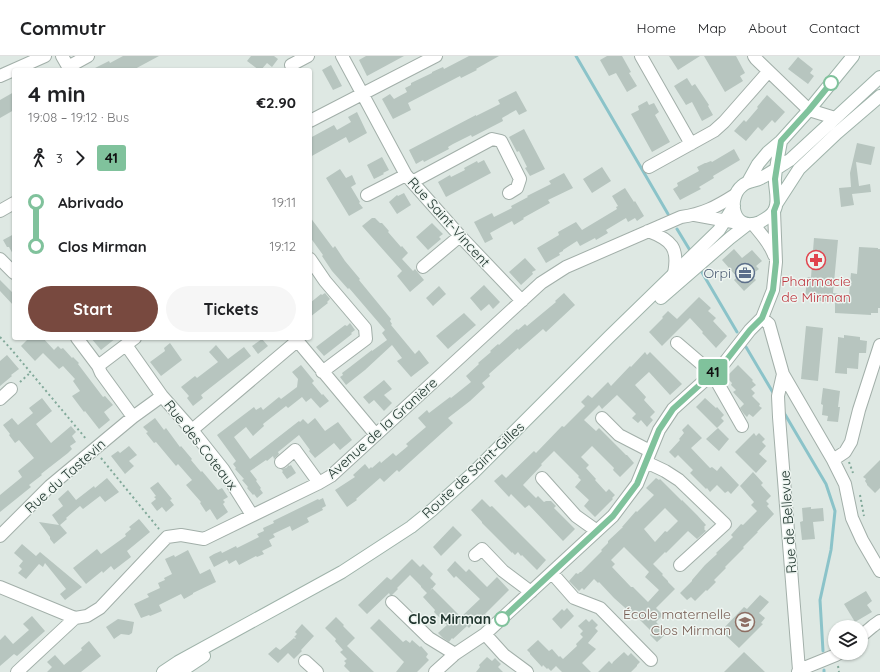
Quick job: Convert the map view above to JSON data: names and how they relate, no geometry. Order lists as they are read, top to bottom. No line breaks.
{"streets":{"street":["Rue Saint-Vincent","Avenue de la Granière","Rue des Coteaux","Route de Saint-Gilles","Rue du Tastevin","Rue de Bellevue"]},"crossings":[["Rue Saint-Vincent","Avenue de la Granière"],["Avenue de la Granière","Rue des Coteaux"],["Avenue de la Granière","Route de Saint-Gilles"],["Rue des Coteaux","Rue du Tastevin"]],"places":{"pharmacy":["Pharmacie de Mirman"],"office":["Orpi"],"other":["Clos Mirman"],"school or university":["École maternelle Clos Mirman"]},"lines":["bus line 41"],"page":{"header":"Commutr","nav":["Home","Map","About","Contact"],"on_map":"41","heading":["4 min","19:08 – 19:12 · Bus","€2.90"],"legs":["3","41"],"list":[{"name":"Abrivado","value":"19:11"},{"name":"Clos Mirman","value":"19:12"}],"buttons":["Start","Tickets"]}}
